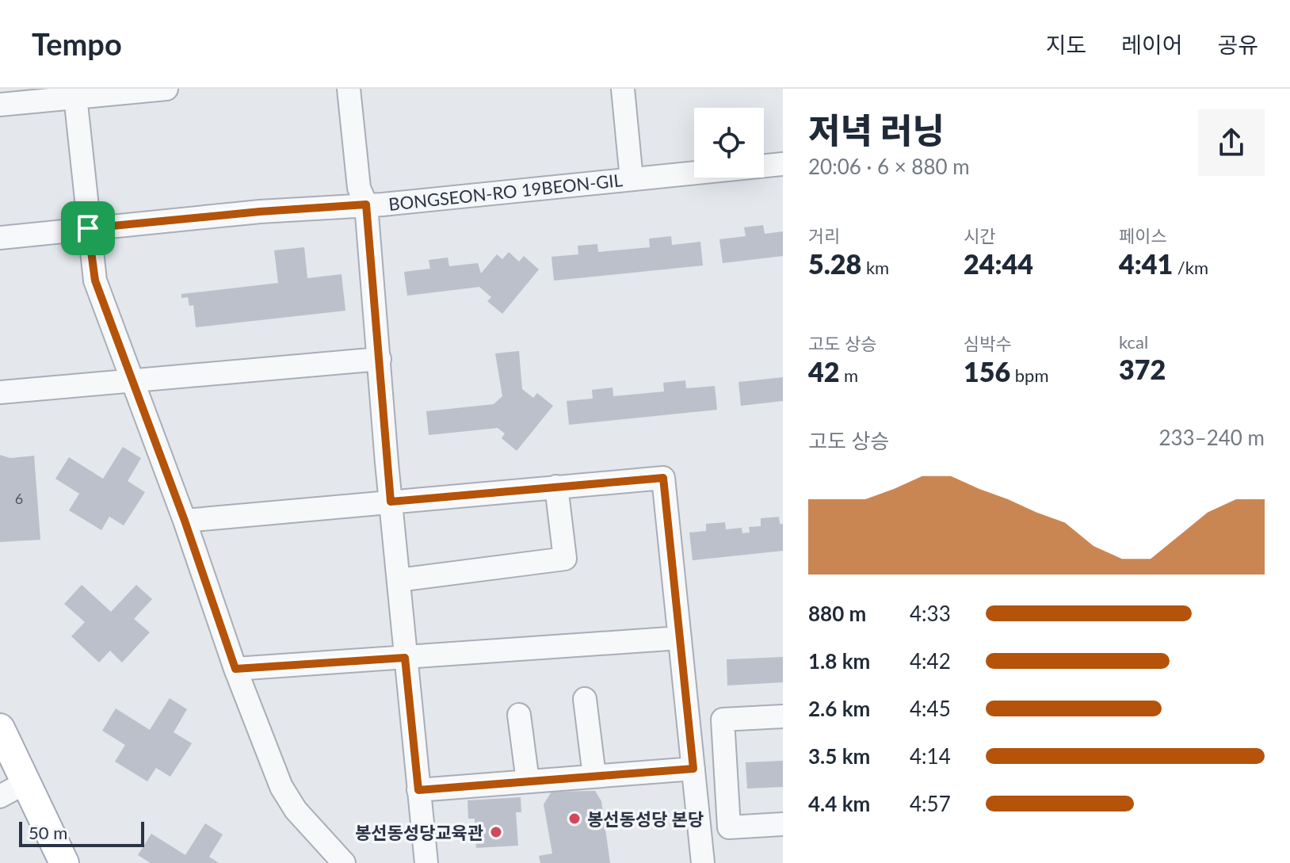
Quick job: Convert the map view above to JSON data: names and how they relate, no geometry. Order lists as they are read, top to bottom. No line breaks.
{"streets":{"street":["BONGSEON-RO 19BEON-GIL"]},"places":["봉선동성당 본당","봉선동성당교육관"],"house_numbers":["6"],"scale_bar":"50 m","page":{"header":"Tempo","nav":["지도","레이어","공유"],"heading":["저녁 러닝","20:06 · 6 × 880 m"],"stats":[["거리","5.28 km"],["시간","24:44"],["페이스","4:41 /km"],["고도 상승","42 m"],["심박수","156 bpm"],["kcal","372"]],"chart":["고도 상승","233–240 m"],"list":[{"name":"880 m","note":"4:33"},{"name":"1.8 km","note":"4:42"},{"name":"2.6 km","note":"4:45"},{"name":"3.5 km","note":"4:14"},{"name":"4.4 km","note":"4:57"}],"scale":"50 m"}}
